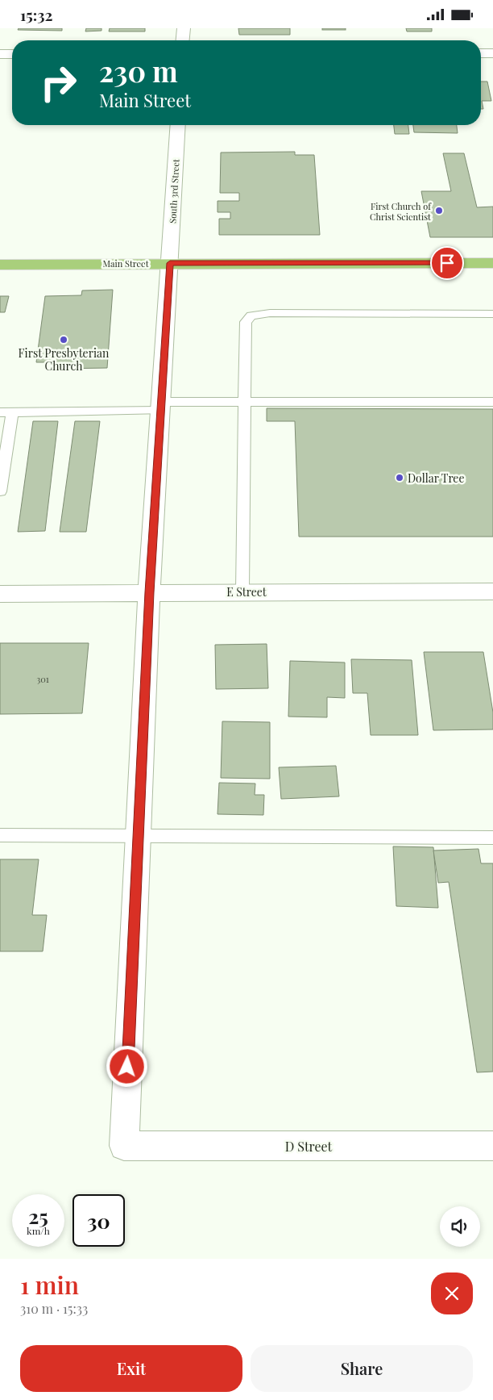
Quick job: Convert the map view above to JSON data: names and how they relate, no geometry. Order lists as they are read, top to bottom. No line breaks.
{"streets":{"main road":["Main Street"],"street":["South 3rd Street","E Street","D Street"]},"crossings":[["South 3rd Street","Main Street"],["South 3rd Street","E Street"],["South 3rd Street","D Street"]],"places":["First Church of Christ Scientist","First Presbyterian Church","Dollar Tree"],"house_numbers":["301"],"page":{"status":"15:32","turn":["230 m","Main Street"],"speed":"25 km/h","limit":"30","heading":["1 min","310 m · 15:33"],"buttons":["Exit","Share"]}}
